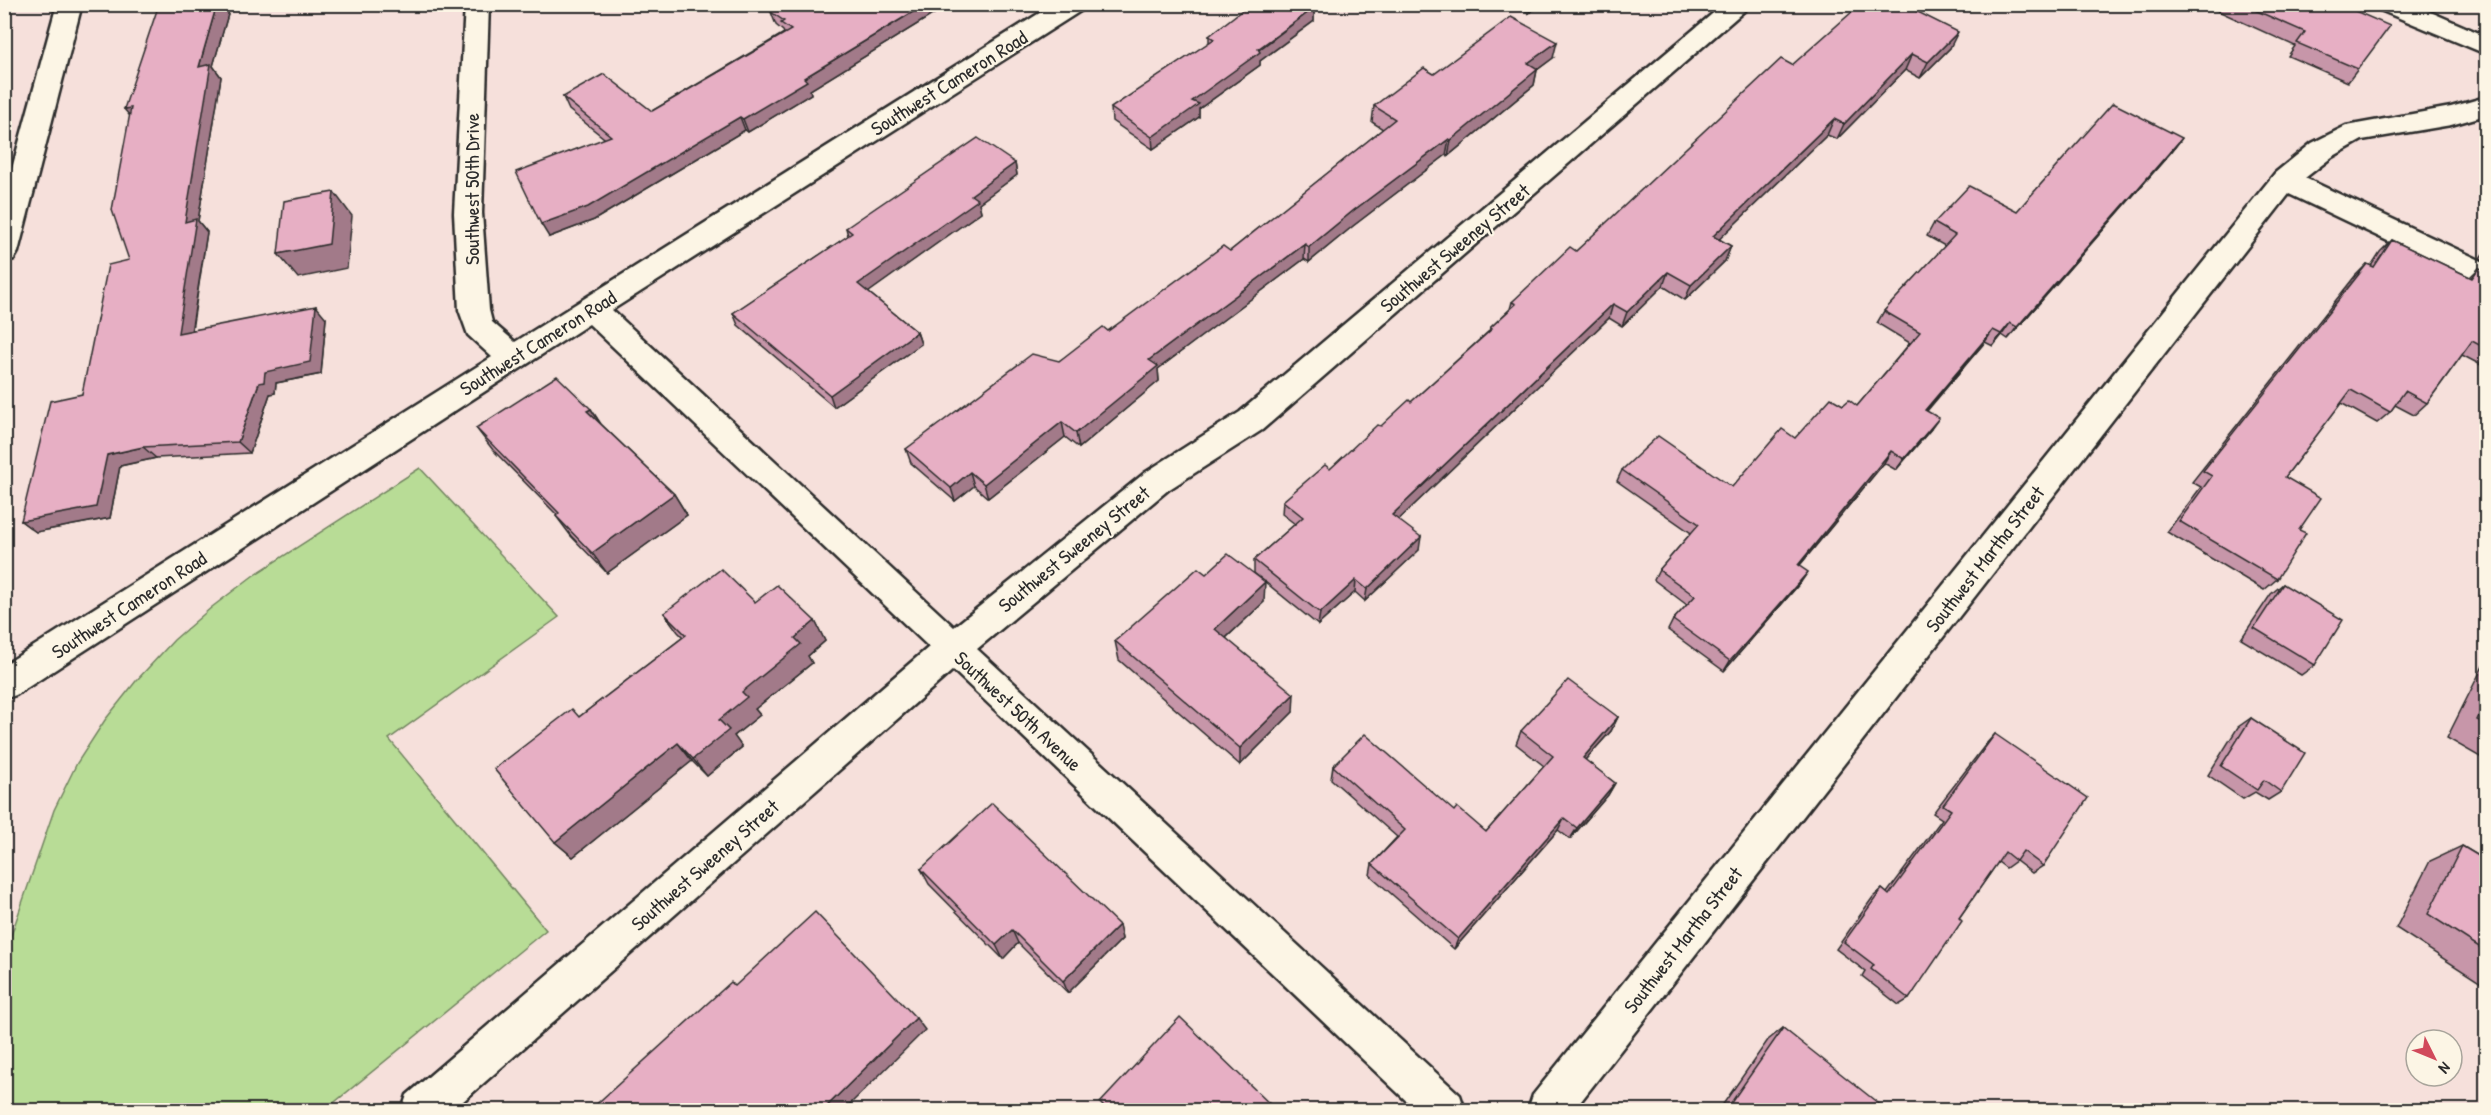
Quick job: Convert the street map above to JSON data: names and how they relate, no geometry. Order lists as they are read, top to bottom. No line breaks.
{"streets":{"street":["Southwest Cameron Road","Southwest 50th Drive","Southwest Sweeney Street","Southwest Martha Street","Southwest 50th Avenue"]},"crossings":[["Southwest Cameron Road","Southwest 50th Drive"],["Southwest Cameron Road","Southwest 50th Avenue"],["Southwest Sweeney Street","Southwest 50th Avenue"]],"north":"bottom right"}
